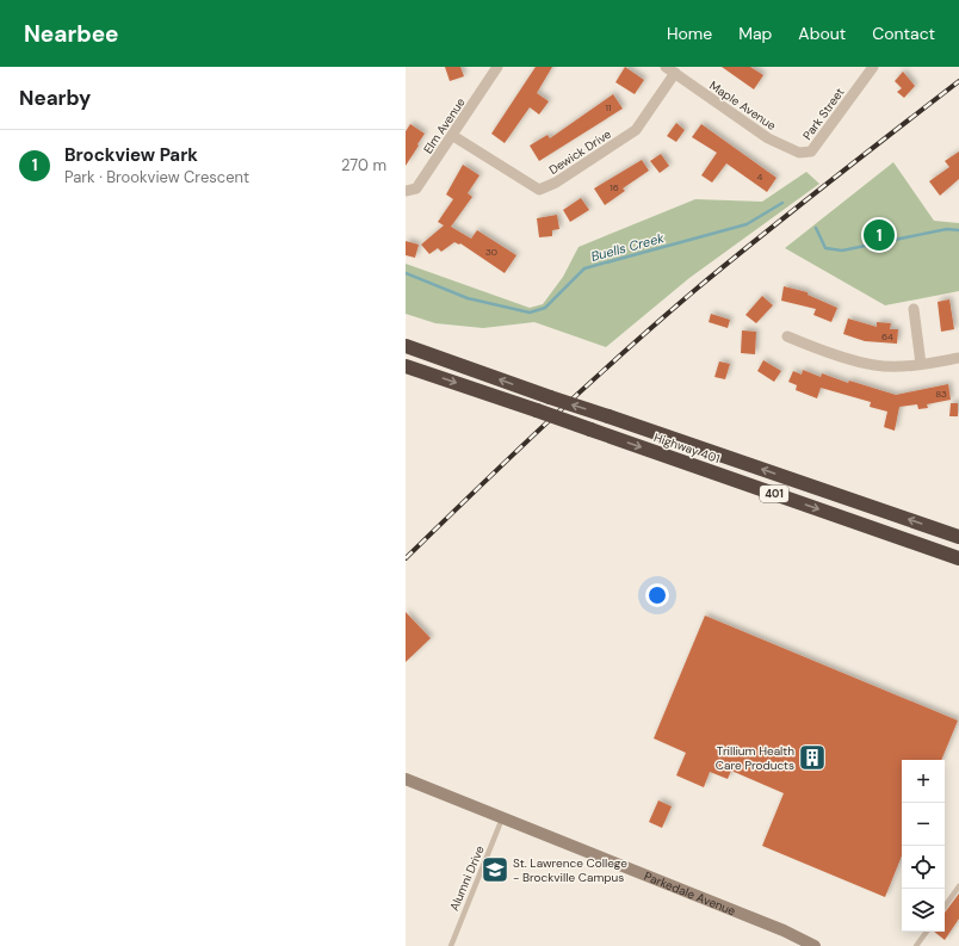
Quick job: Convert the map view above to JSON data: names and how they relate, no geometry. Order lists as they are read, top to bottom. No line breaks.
{"streets":{"highway":["Highway 401","401"],"main road":["Parkedale Avenue"],"street":["Maple Avenue","Park Street","Elm Avenue","Dewick Drive"],"lane":["Alumni Drive"]},"crossings":[["Maple Avenue","Park Street"],["Maple Avenue","Dewick Drive"],["Elm Avenue","Dewick Drive"],["Alumni Drive","Parkedale Avenue"]],"water":["Buells Creek"],"places":{"building":["Trillium Health Care Products"],"school or university":["St. Lawrence College - Brockville Campus"]},"house_numbers":["11","4","16","30","64","83"],"page":{"header":"Nearbee","nav":["Home","Map","About","Contact"],"heading":"Nearby","list":[{"mark":"1","name":"Brockview Park","note":"Park · Brookview Crescent","value":"270 m"}],"pins":"1","map_buttons":["+","−"]}}
